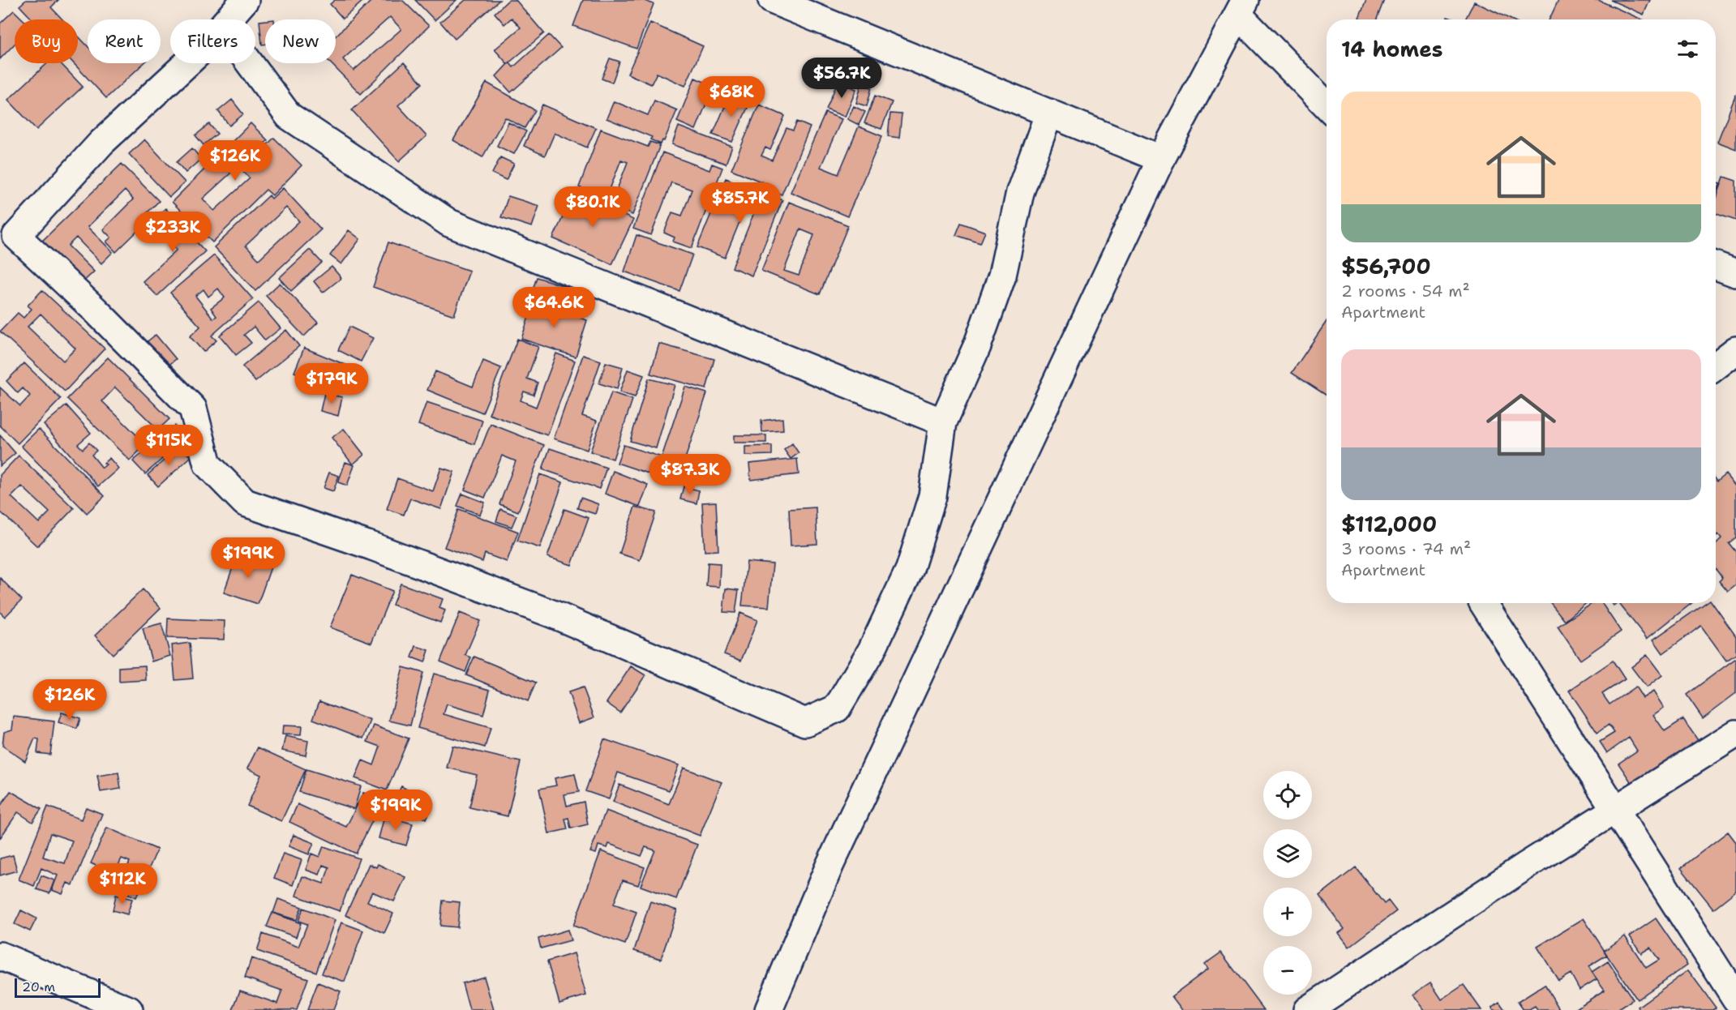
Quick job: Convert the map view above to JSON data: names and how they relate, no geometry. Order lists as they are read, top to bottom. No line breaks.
{"scale_bar":"20 m","page":{"chip":["Buy","Rent","Filters","New"],"heading":"14 homes","price":["$56.7K","$68K","$126K","$85.7K","$80.1K","$233K","$64.6K","$179K","$115K","$87.3K","$199K","$126K","$199K","$112K"],"list":[{"name":"$56,700","note":"2 rooms · 54 m² · Apartment"},{"name":"$112,000","note":"3 rooms · 74 m² · Apartment"}],"map_buttons":["+","−"],"scale":"20 m"}}
